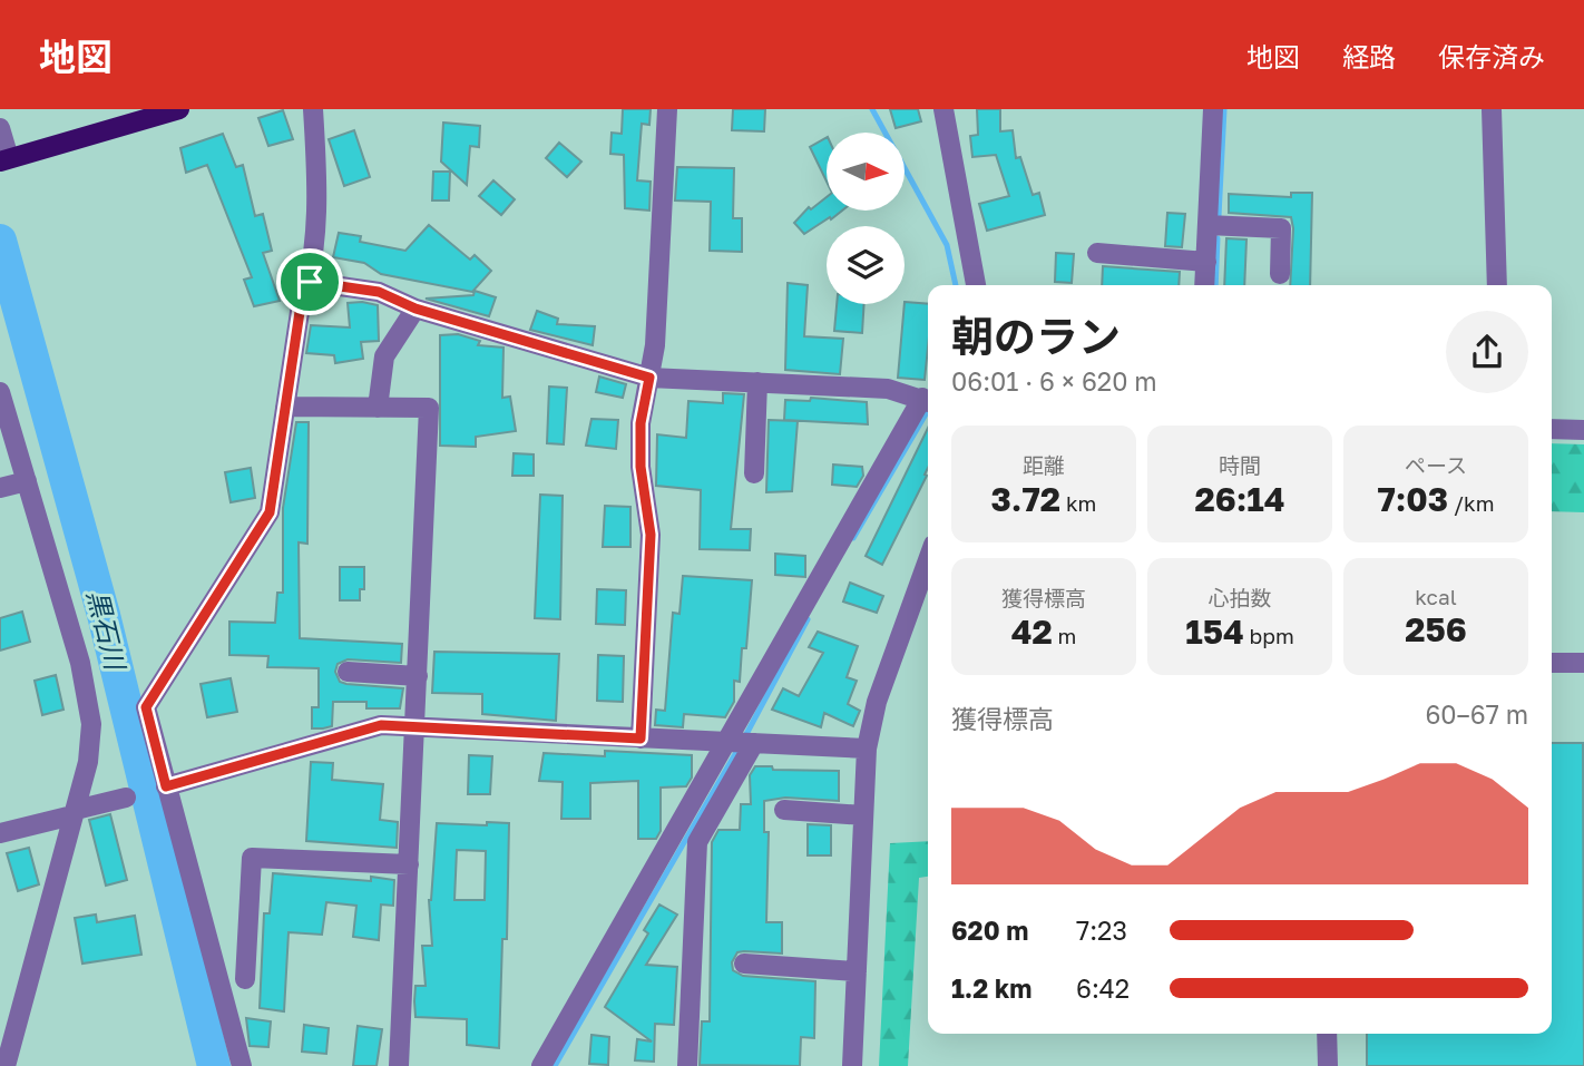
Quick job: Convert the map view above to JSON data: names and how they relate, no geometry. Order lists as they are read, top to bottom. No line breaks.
{"water":["黒石川"],"north":"right","page":{"header":"地図","nav":["地図","経路","保存済み"],"heading":["朝のラン","06:01 · 6 × 620 m"],"stats":[["距離","3.72 km"],["時間","26:14"],["ペース","7:03 /km"],["獲得標高","42 m"],["心拍数","154 bpm"],["kcal","256"]],"chart":["獲得標高","60–67 m"],"list":[{"name":"620 m","note":"7:23"},{"name":"1.2 km","note":"6:42"}]}}
